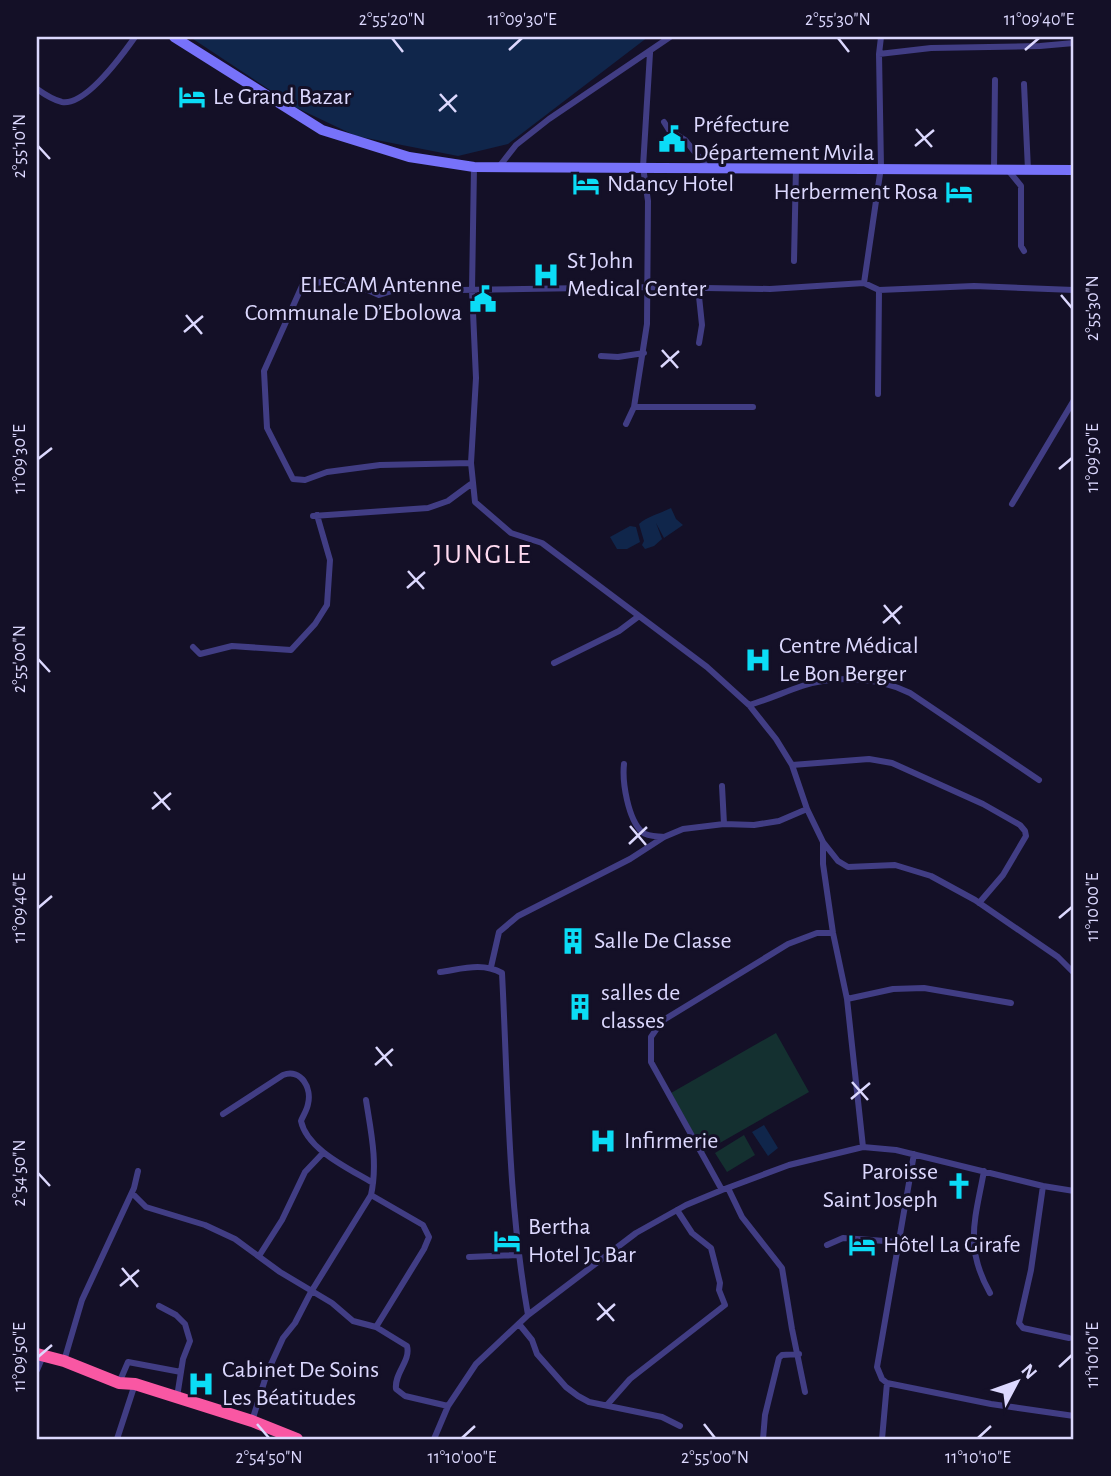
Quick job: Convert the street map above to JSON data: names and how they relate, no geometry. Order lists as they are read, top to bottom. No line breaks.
{"districts":["JUNGLE"],"places":{"hotel":["Le Grand Bazar","Ndancy Hotel","Herberment Rosa","Bertha Hotel Jc Bar","Hôtel La Girafe"],"public building":["Préfecture Département Mvila","ELECAM Antenne Communale D’Ebolowa"],"hospital":["St John Medical Center","Centre Médical Le Bon Berger","Infirmerie","Cabinet De Soins Les Béatitudes"],"building":["Salle De Classe","salles de classes"],"church":["Paroisse Saint Joseph"]},"north":"top right","coordinates":["2°55'20\"N","11°09'30\"E","2°55'30\"N","11°09'40\"E","2°55'10\"N","11°09'50\"E","2°55'00\"N","11°10'00\"E","2°54'50\"N","11°10'10\"E"]}
